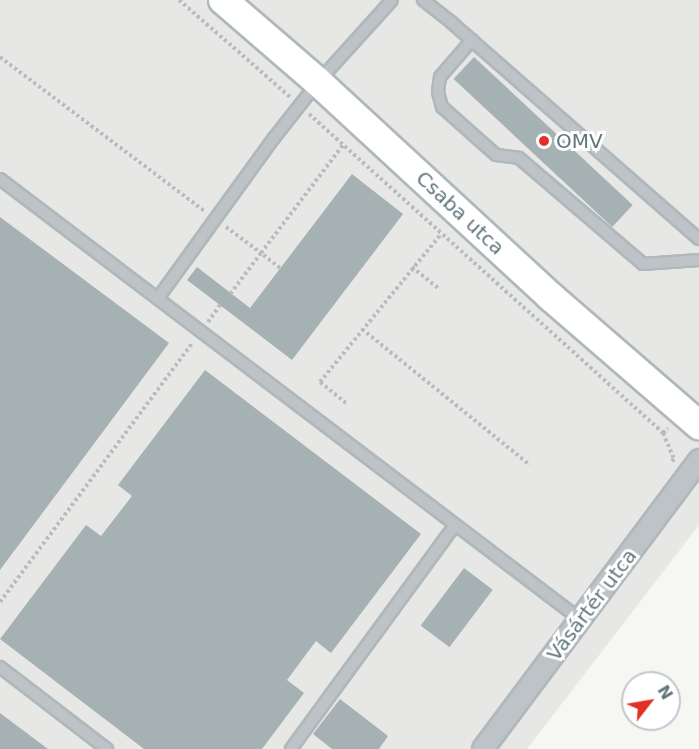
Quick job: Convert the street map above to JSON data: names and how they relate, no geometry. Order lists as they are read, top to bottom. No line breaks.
{"streets":{"street":["Csaba utca","Vásártér utca"]},"places":["OMV"],"north":"top right"}
